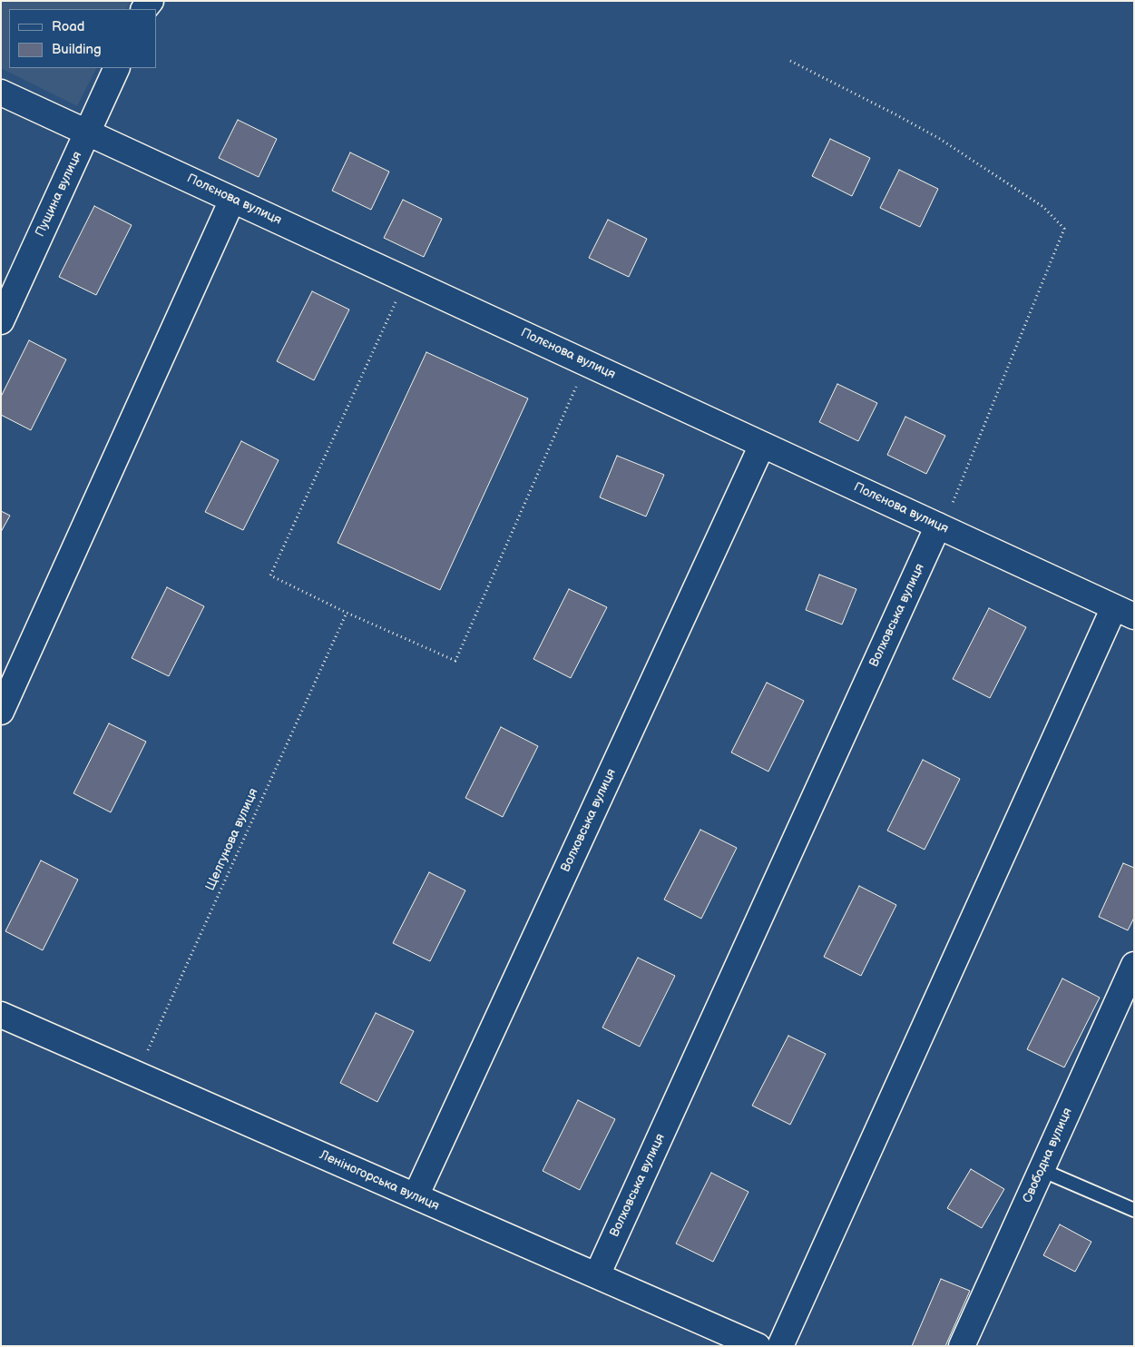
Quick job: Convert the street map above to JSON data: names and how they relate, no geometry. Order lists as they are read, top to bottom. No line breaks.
{"streets":{"street":["Пущина вулиця","Полєнова вулиця","Волховська вулиця","Свободна вулиця","Леніногорська вулиця"],"path":["Щелгунова вулиця"]},"crossings":[["Пущина вулиця","Полєнова вулиця"],["Полєнова вулиця","Волховська вулиця"],["Волховська вулиця","Леніногорська вулиця"],["Щелгунова вулиця","Леніногорська вулиця"]],"legend":["Road","Building"]}
